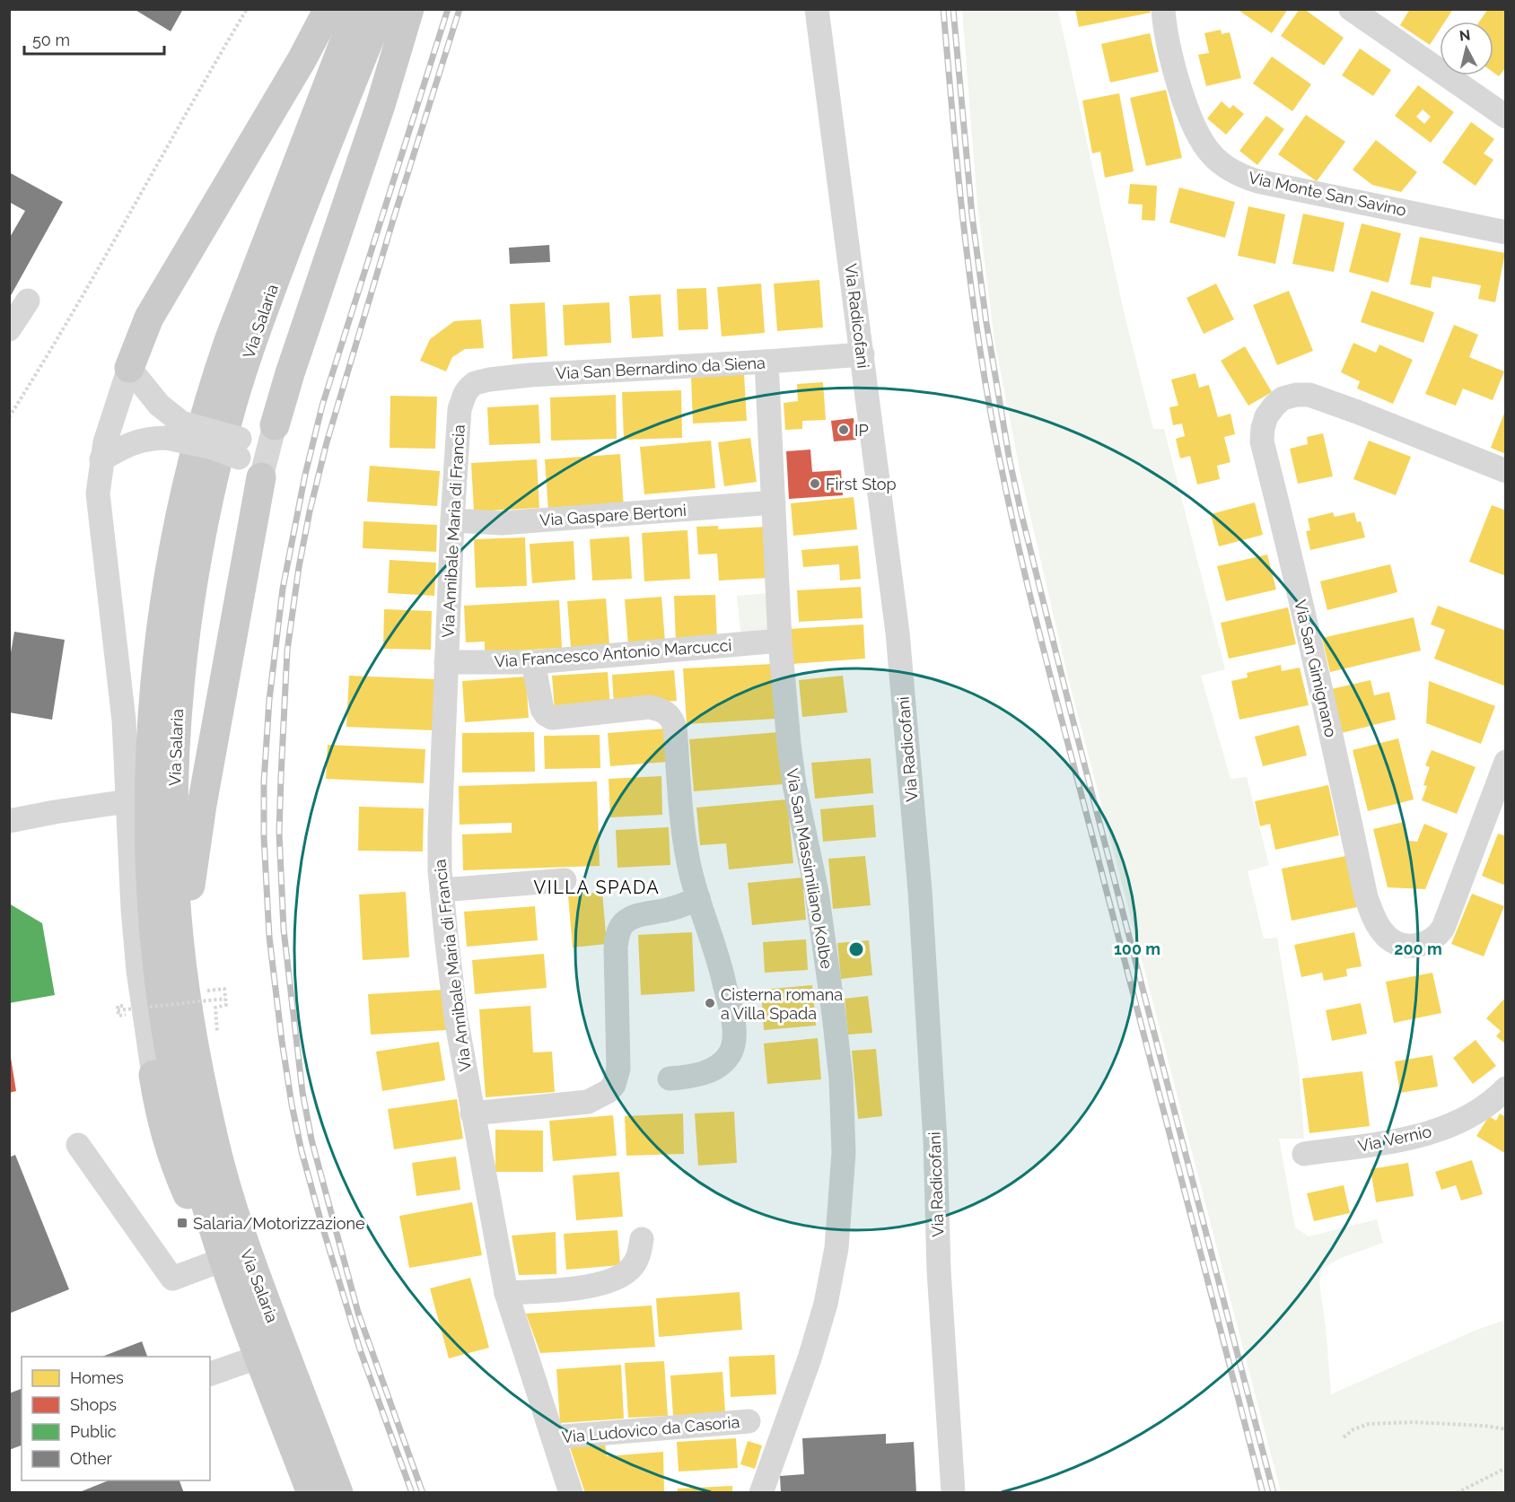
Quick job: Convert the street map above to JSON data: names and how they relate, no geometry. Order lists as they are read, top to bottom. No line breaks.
{"streets":{"main road":["Via Salaria"],"street":["Via Monte San Savino","Via Radicofani","Via San Bernardino da Siena","Via Gaspare Bertoni","Via Annibale Maria di Francia","Via Francesco Antonio Marcucci","Via San Gimignano","Via San Massimiliano Kolbe","Via Vernio","Via Ludovico da Casoria"]},"crossings":[["Via Radicofani","Via San Bernardino da Siena"],["Via San Bernardino da Siena","Via Annibale Maria di Francia"],["Via San Bernardino da Siena","Via San Massimiliano Kolbe"],["Via Gaspare Bertoni","Via Annibale Maria di Francia"],["Via Gaspare Bertoni","Via San Massimiliano Kolbe"],["Via Annibale Maria di Francia","Via Francesco Antonio Marcucci"],["Via Annibale Maria di Francia","Via Ludovico da Casoria"],["Via Francesco Antonio Marcucci","Via San Massimiliano Kolbe"]],"districts":["VILLA SPADA"],"places":{"other":["IP","First Stop","Cisterna romana a Villa Spada"],"transit":["Salaria/Motorizzazione"]},"legend":["Homes","Shops","Public","Other"],"scale_bar":"50 m","north":"top","rings":["100 m","200 m"]}
